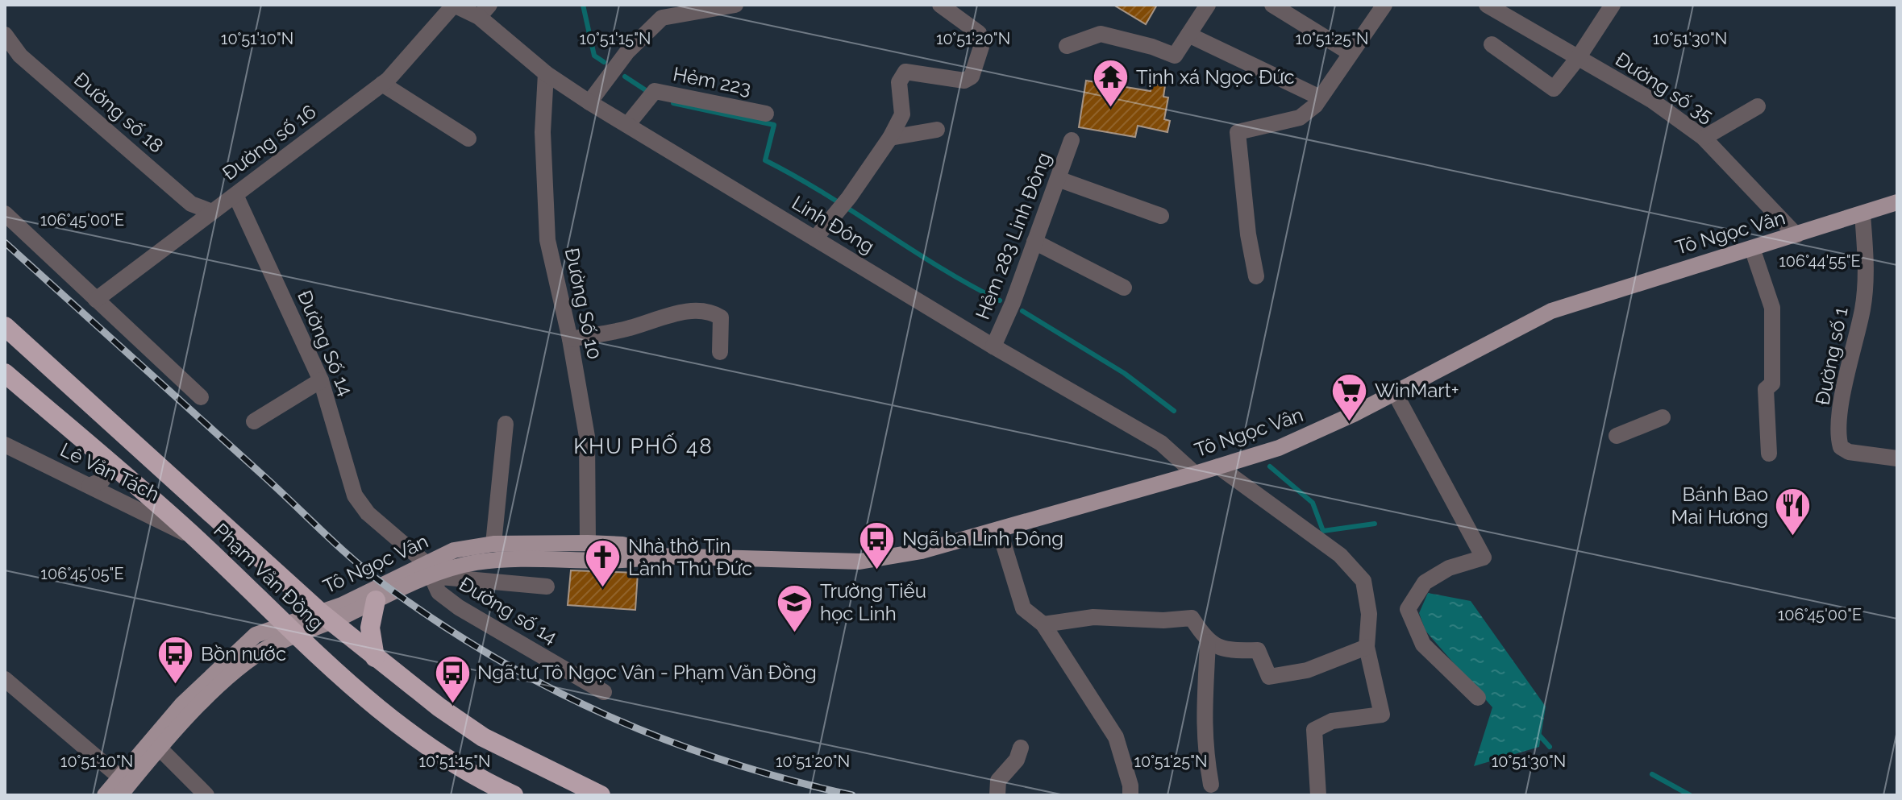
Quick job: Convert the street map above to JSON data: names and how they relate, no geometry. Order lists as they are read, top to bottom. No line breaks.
{"streets":{"highway":["Phạm Văn Đồng"],"main road":["Tô Ngọc Vân"],"street":["Hẻm 223","Đường số 35","Đường số 18","Đường số 16","Linh Đông","Hẻm 283 Linh Đông","Đường Số 10","Đường Số 14","Đường số 1","Lê Văn Tách","Đường số 14"]},"crossings":[["Hẻm 223","Linh Đông"],["Đường số 35","Tô Ngọc Vân"],["Đường số 18","Đường số 16"],["Đường số 16","Linh Đông"],["Đường số 16","Đường Số 14"],["Linh Đông","Tô Ngọc Vân"],["Linh Đông","Hẻm 283 Linh Đông"],["Linh Đông","Đường Số 10"],["Tô Ngọc Vân","Đường Số 10"],["Tô Ngọc Vân","Đường Số 14"],["Tô Ngọc Vân","Đường số 1"],["Tô Ngọc Vân","Phạm Văn Đồng"],["Tô Ngọc Vân","Đường số 14"],["Đường Số 14","Đường số 14"],["Lê Văn Tách","Phạm Văn Đồng"]],"districts":["KHU PHỐ 48"],"places":{"temple":["Tịnh xá Ngọc Đức"],"supermarket":["WinMart+"],"restaurant":["Bánh Bao Mai Hương"],"bus stop":["Ngã ba Linh Đông","Bồn nước","Ngã tư Tô Ngọc Vân - Phạm Văn Đồng"],"church":["Nhà thờ Tin Lành Thủ Đức"],"school or university":["Trường Tiểu học Linh"]},"coordinates":["10°51'10\"N","10°51'15\"N","10°51'20\"N","10°51'25\"N","10°51'30\"N","106°45'00\"E","106°44'55\"E","106°45'05\"E"]}
